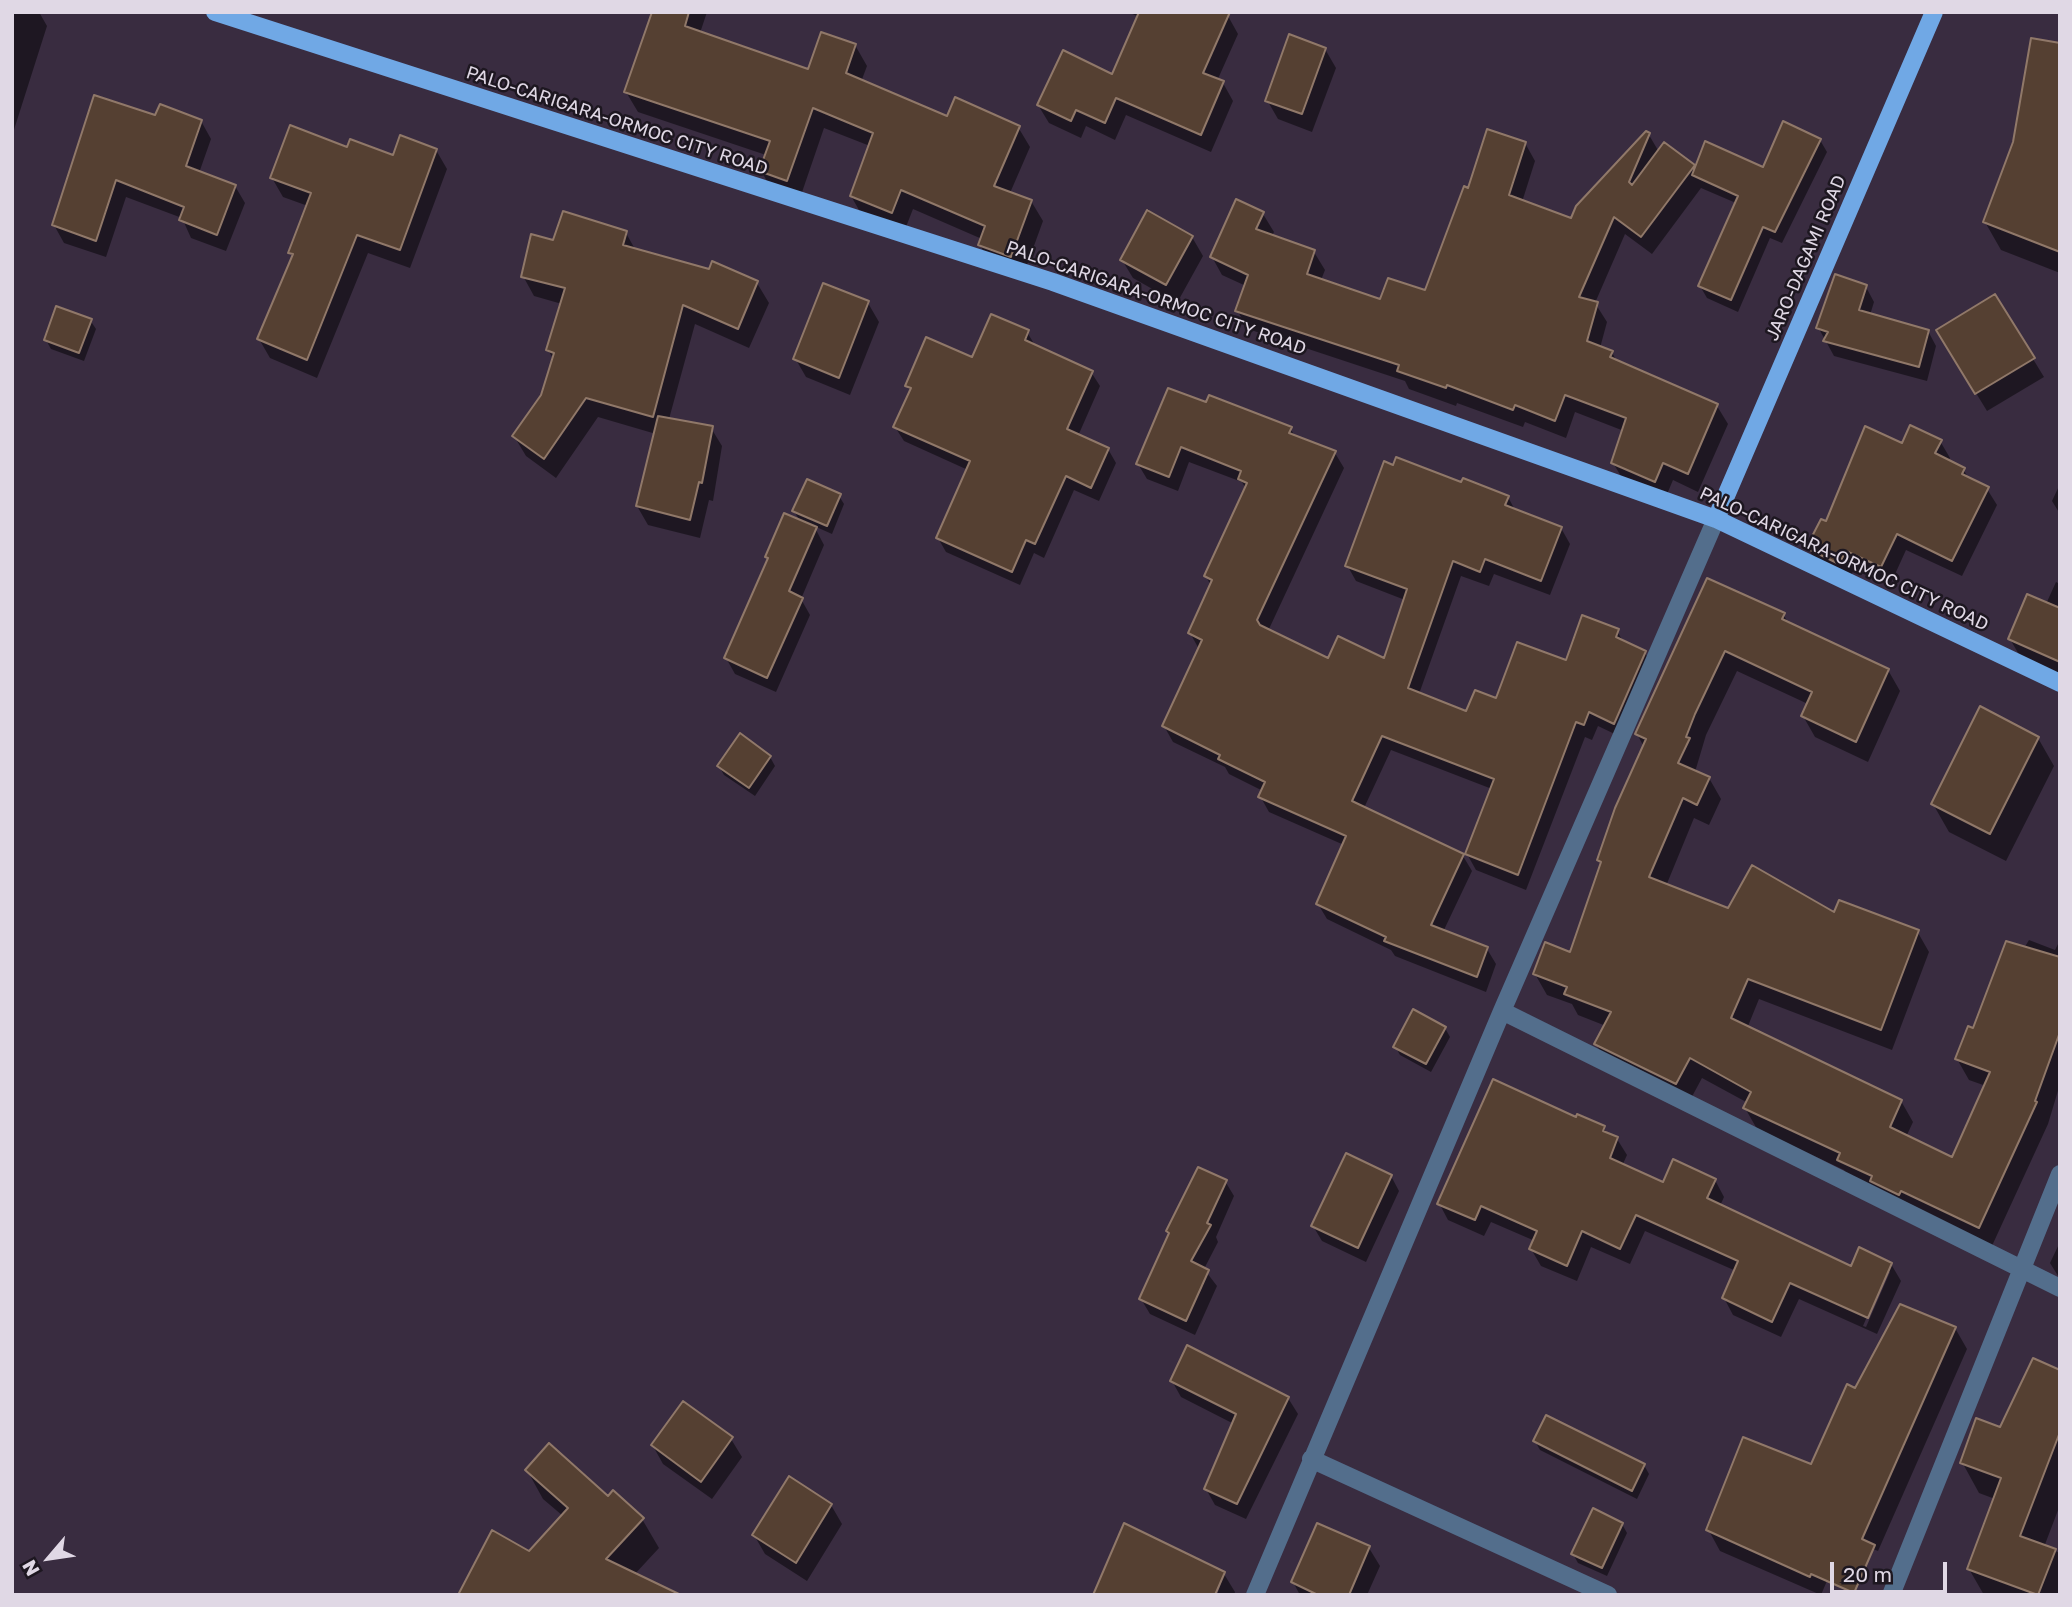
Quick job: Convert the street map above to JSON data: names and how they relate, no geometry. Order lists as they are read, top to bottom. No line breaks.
{"streets":{"main road":["PALO-CARIGARA-ORMOC CITY ROAD","JARO-DAGAMI ROAD"]},"crossings":[["PALO-CARIGARA-ORMOC CITY ROAD","JARO-DAGAMI ROAD"]],"scale_bar":"20 m","north":"bottom left"}
